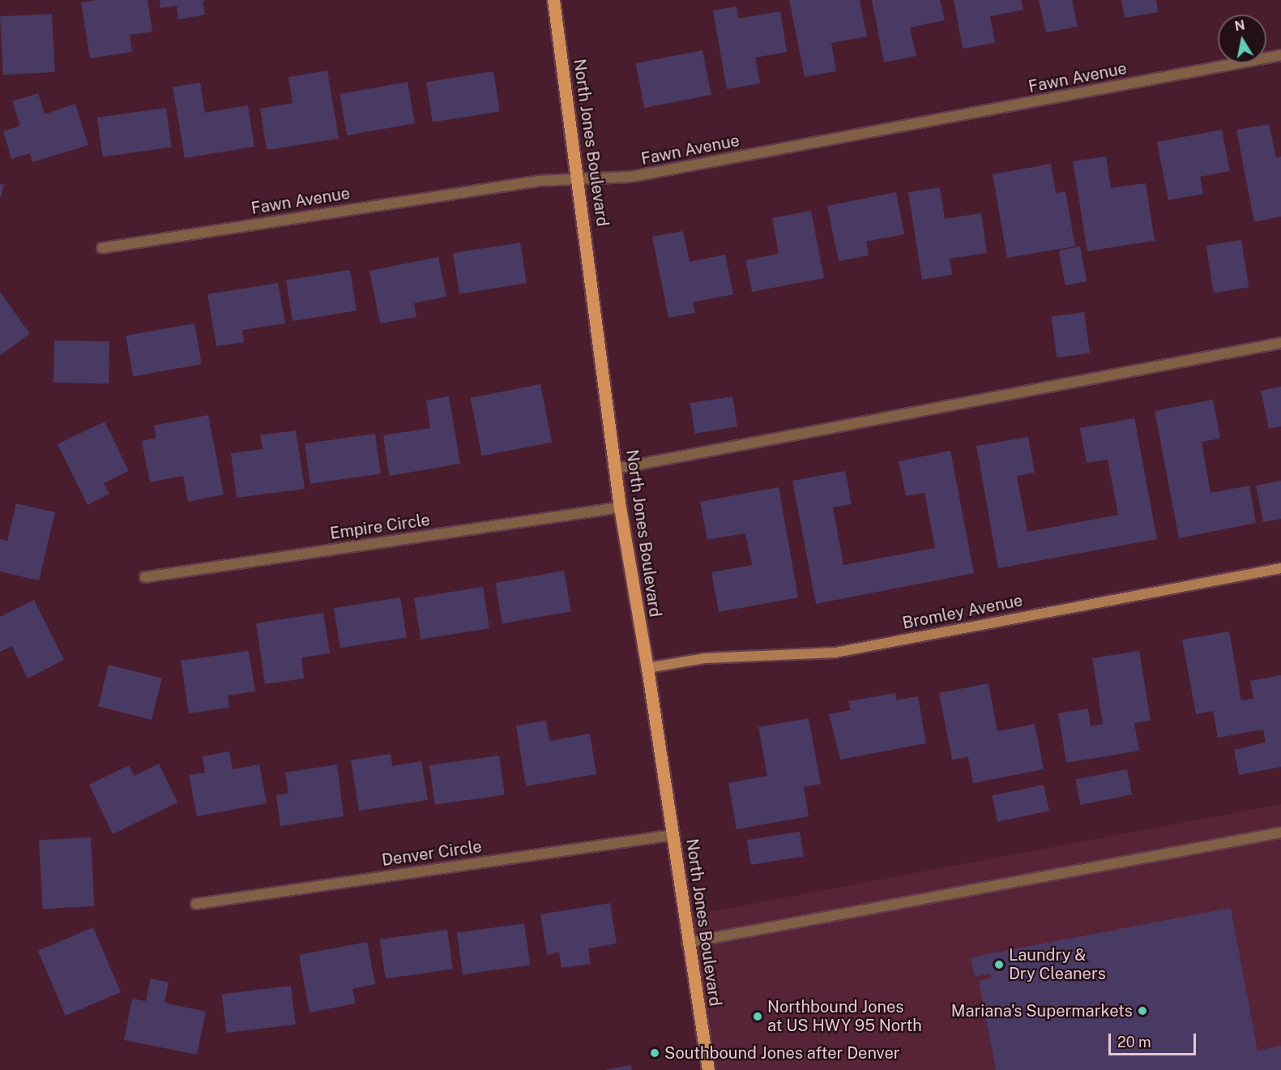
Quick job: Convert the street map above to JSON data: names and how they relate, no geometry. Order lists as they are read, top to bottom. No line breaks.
{"streets":{"main road":["North Jones Boulevard"],"street":["Fawn Avenue","Empire Circle","Bromley Avenue","Denver Circle"]},"crossings":[["Fawn Avenue","North Jones Boulevard"],["North Jones Boulevard","Empire Circle"],["North Jones Boulevard","Bromley Avenue"],["North Jones Boulevard","Denver Circle"]],"places":["Laundry & Dry Cleaners","Mariana's Supermarkets","Northbound Jones at US HWY 95 North","Southbound Jones after Denver"],"scale_bar":"20 m","north":"top"}
